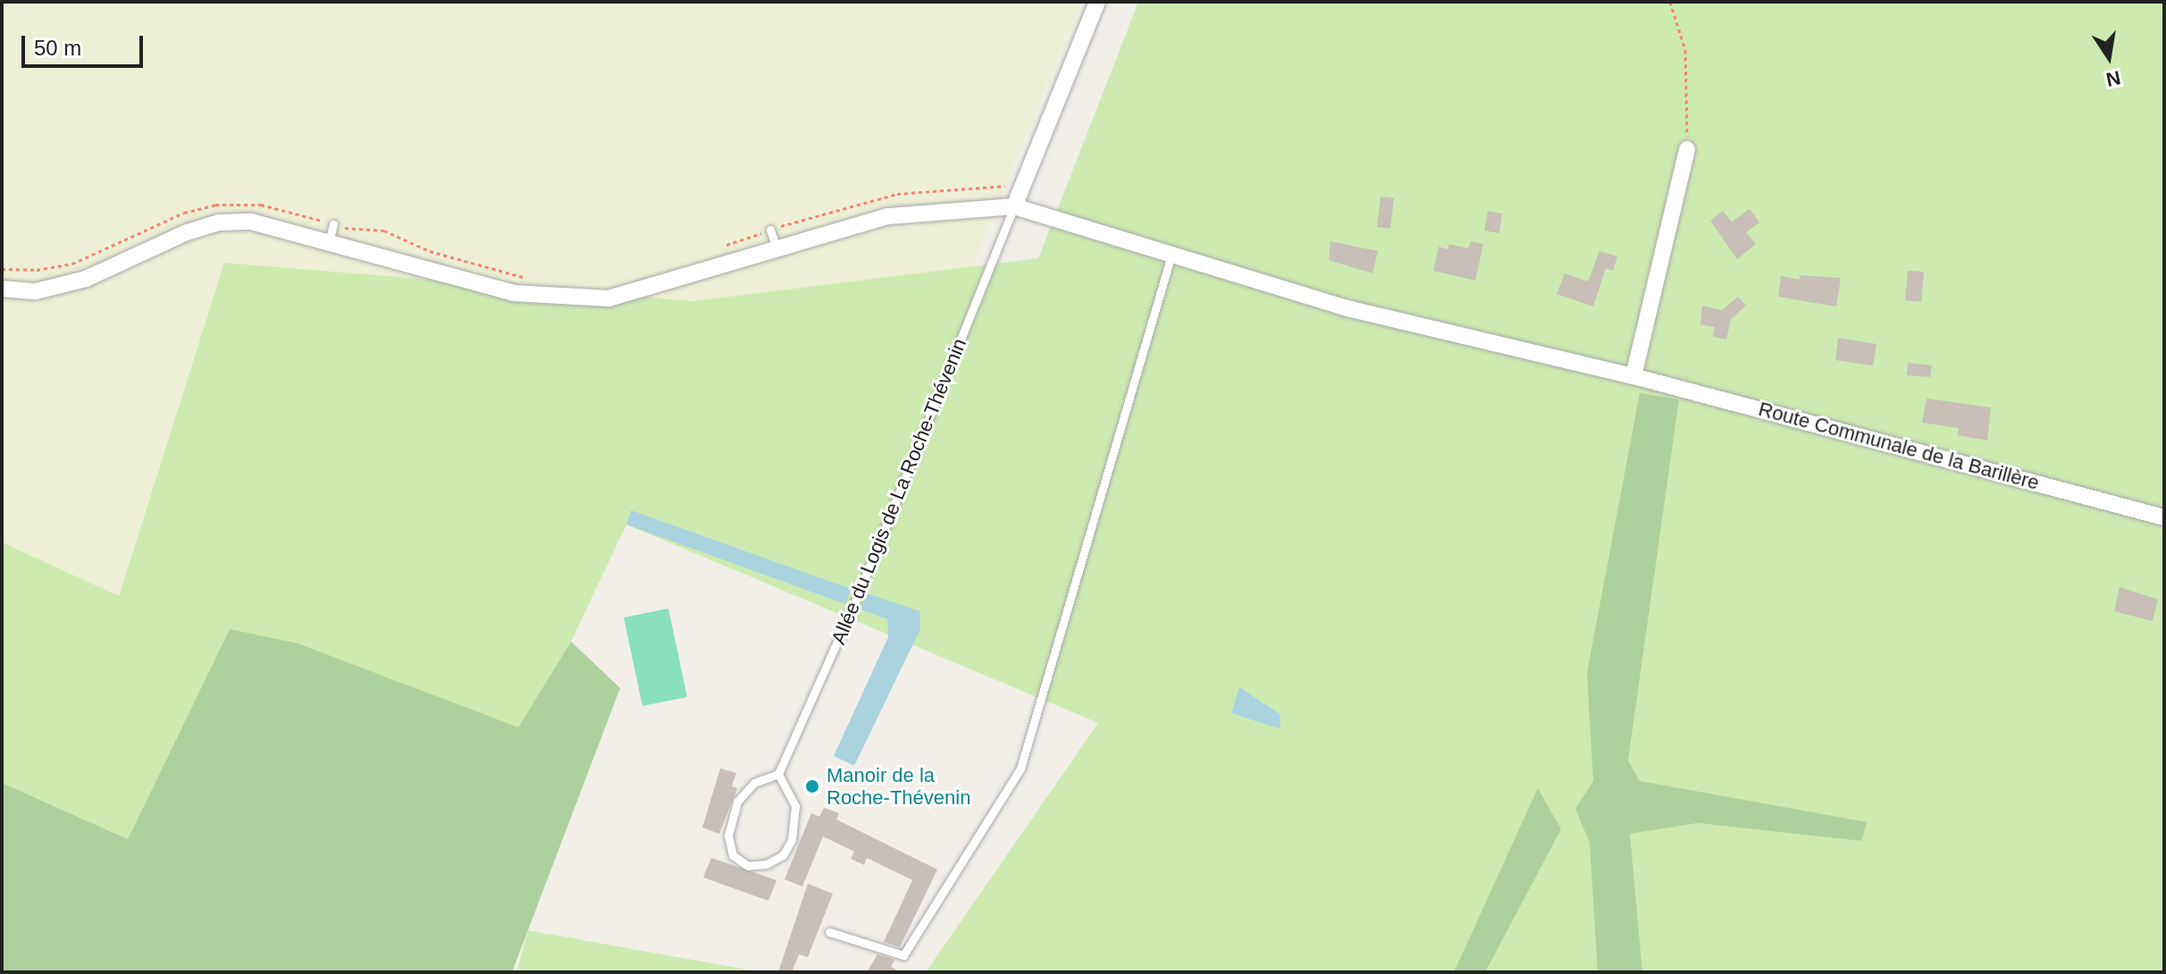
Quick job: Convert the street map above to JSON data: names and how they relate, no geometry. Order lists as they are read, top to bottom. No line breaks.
{"streets":{"street":["Route Communale de la Barillère"],"lane":["Allée du Logis de La Roche-Thévenin"]},"crossings":[["Route Communale de la Barillère","Allée du Logis de La Roche-Thévenin"]],"places":["Manoir de la Roche-Thévenin"],"scale_bar":"50 m","north":"bottom"}
